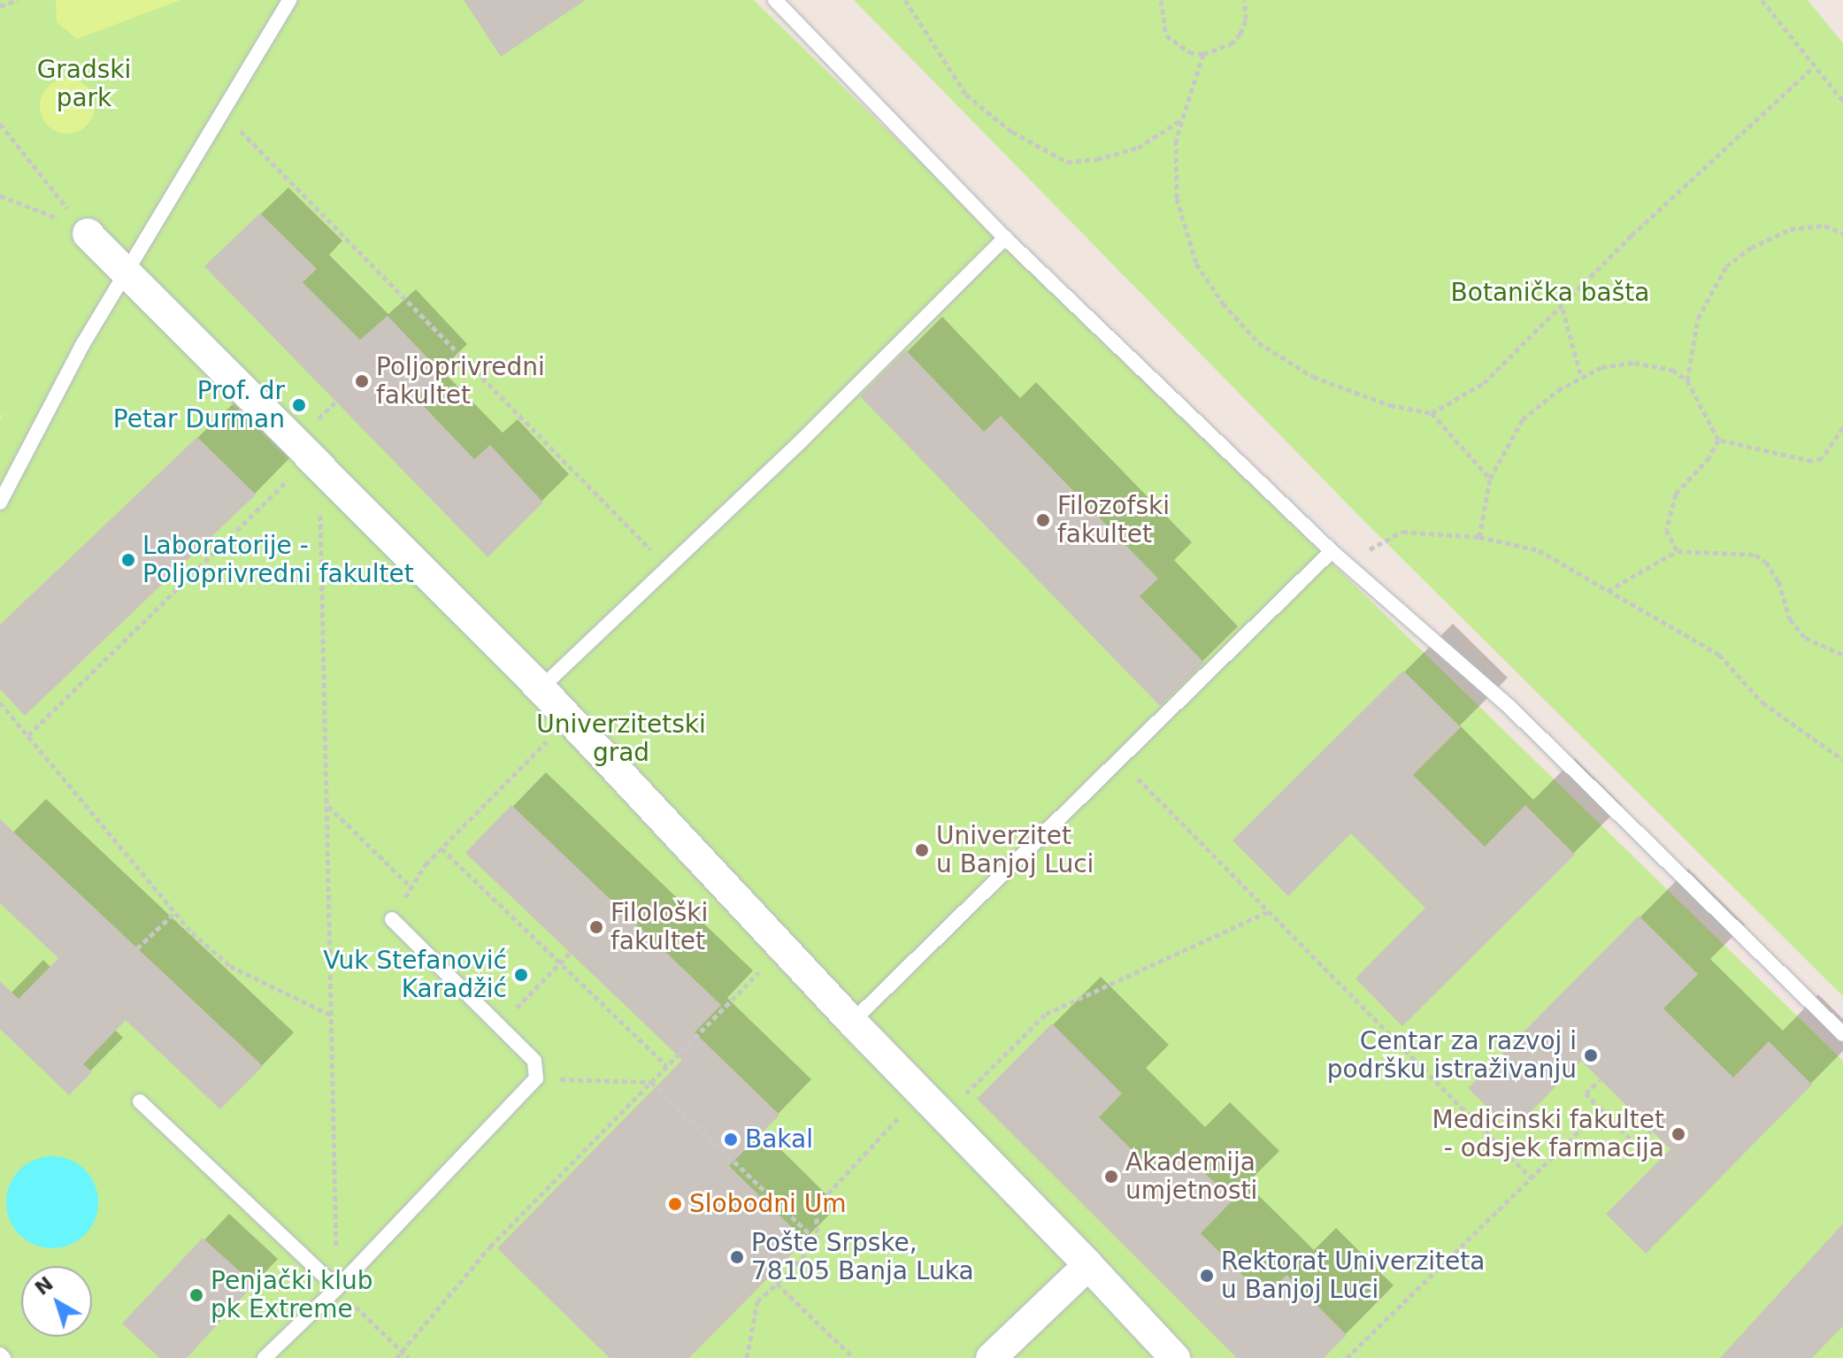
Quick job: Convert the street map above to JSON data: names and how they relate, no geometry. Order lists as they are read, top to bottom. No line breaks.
{"parks":["Gradski park","Botanička bašta","Univerzitetski grad"],"places":["Poljoprivredni fakultet","Prof. dr Petar Durman","Filozofski fakultet","Laboratorije - Poljoprivredni fakultet","Univerzitet u Banjoj Luci","Filološki fakultet","Vuk Stefanović Karadžić","Centar za razvoj i podršku istraživanju","Medicinski fakultet - odsjek farmacija","Bakal","Akademija umjetnosti","Slobodni Um","Pošte Srpske, 78105 Banja Luka","Rektorat Univerziteta u Banjoj Luci","Penjački klub pk Extreme"],"north":"top left"}
